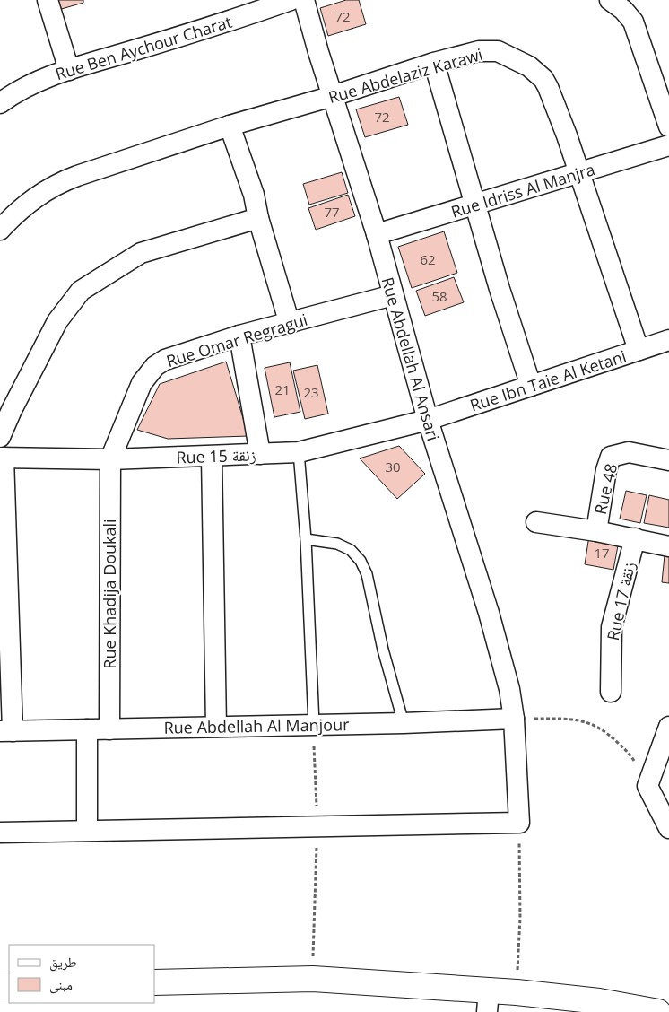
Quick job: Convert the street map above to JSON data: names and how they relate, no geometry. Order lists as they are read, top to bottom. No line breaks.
{"streets":{"street":["Rue Ben Aychour Charat","Rue Abdelaziz Karawi","Rue Idriss Al Manjra","Rue Omar Regragui","Rue Abdellah Al Ansari","Rue Ibn Taie Al Ketani","Rue 15 زنقة","Rue 48","Rue Khadija Doukali","Rue 17 زنقة","Rue Abdellah Al Manjour"]},"crossings":[["Rue Abdelaziz Karawi","Rue Idriss Al Manjra"],["Rue Abdelaziz Karawi","Rue Abdellah Al Ansari"],["Rue Abdelaziz Karawi","Rue Ibn Taie Al Ketani"],["Rue Idriss Al Manjra","Rue Abdellah Al Ansari"],["Rue Omar Regragui","Rue Abdellah Al Ansari"],["Rue Omar Regragui","Rue 15 زنقة"],["Rue Omar Regragui","Rue Khadija Doukali"],["Rue Abdellah Al Ansari","Rue Ibn Taie Al Ketani"],["Rue Abdellah Al Ansari","Rue 15 زنقة"],["Rue Abdellah Al Ansari","Rue Abdellah Al Manjour"],["Rue Ibn Taie Al Ketani","Rue 15 زنقة"],["Rue 15 زنقة","Rue Khadija Doukali"],["Rue Khadija Doukali","Rue Abdellah Al Manjour"]],"house_numbers":["72","72","77","62","58","21","23","30","17"],"legend":["طريق","مبنى"]}
